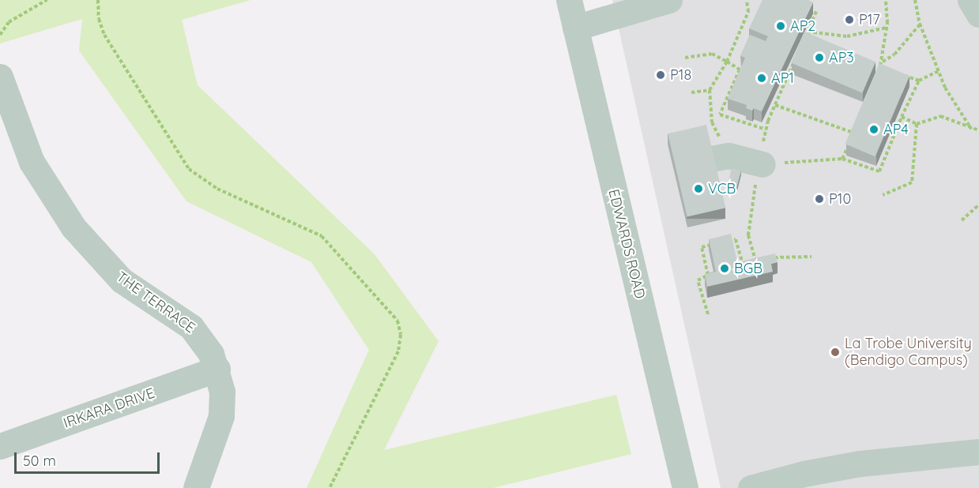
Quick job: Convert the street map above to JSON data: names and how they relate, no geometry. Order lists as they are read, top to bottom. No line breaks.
{"streets":{"street":["EDWARDS ROAD","THE TERRACE","IRKARA DRIVE"]},"crossings":[["THE TERRACE","IRKARA DRIVE"]],"places":["P17","AP2","AP3","P18","AP1","AP4","VCB","P10","BGB","La Trobe University (Bendigo Campus)"],"scale_bar":"50 m"}
